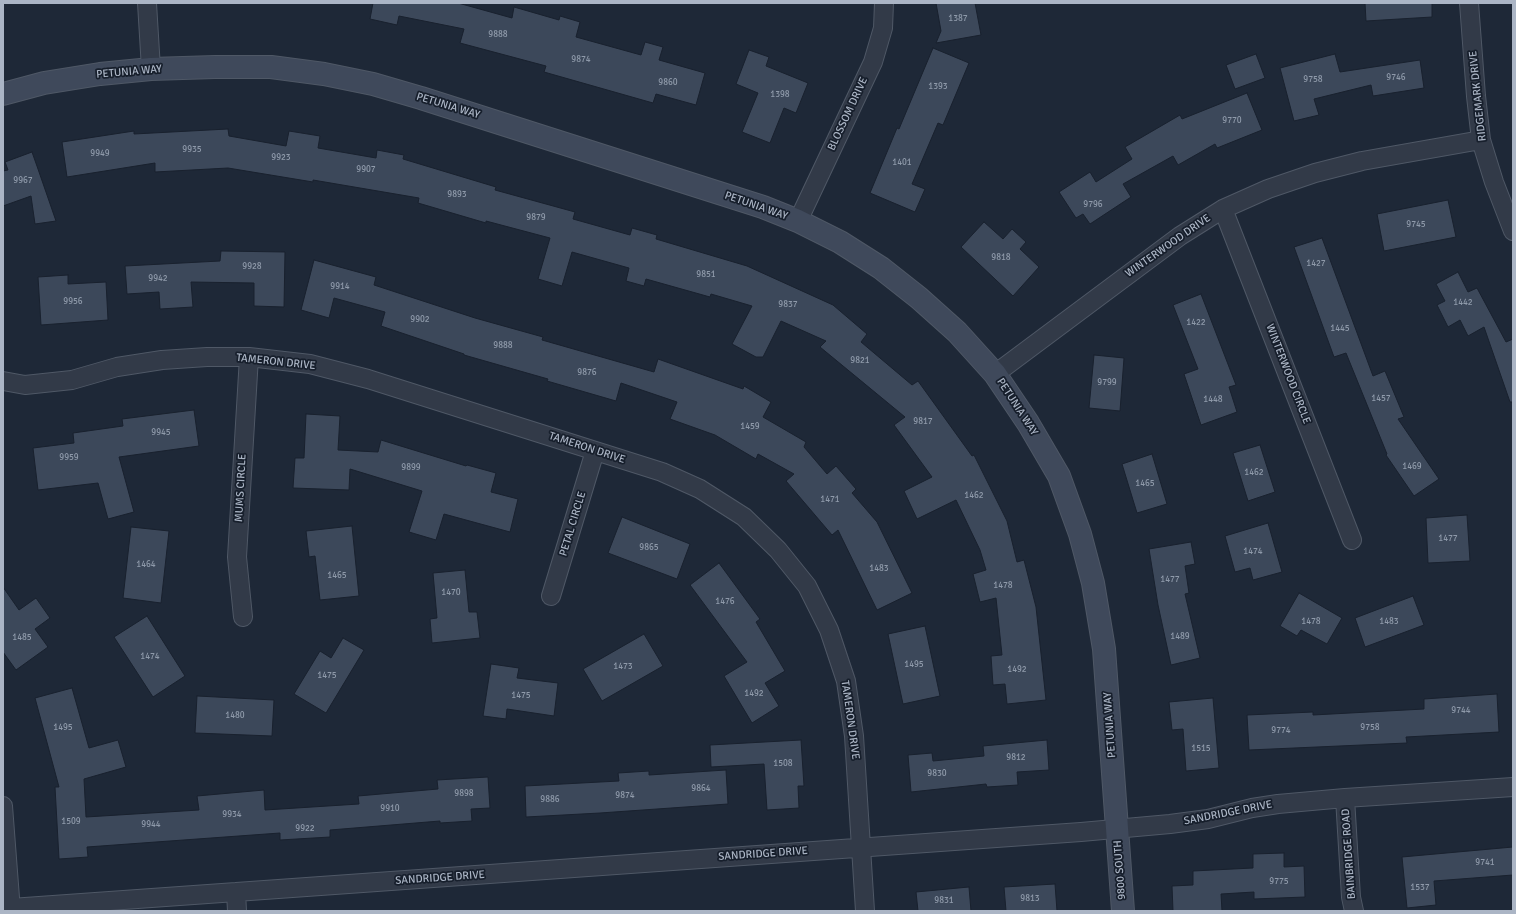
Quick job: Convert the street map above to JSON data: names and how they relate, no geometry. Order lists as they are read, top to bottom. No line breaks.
{"streets":{"street":["PETUNIA WAY","RIDGEMARK DRIVE","BLOSSOM DRIVE","WINTERWOOD DRIVE","TAMERON DRIVE","WINTERWOOD CIRCLE","MUMS CIRCLE","PETAL CIRCLE","SANDRIDGE DRIVE","BAINBRIDGE ROAD","9800 SOUTH"]},"crossings":[["PETUNIA WAY","BLOSSOM DRIVE"],["PETUNIA WAY","WINTERWOOD DRIVE"],["PETUNIA WAY","SANDRIDGE DRIVE"],["PETUNIA WAY","9800 SOUTH"],["RIDGEMARK DRIVE","WINTERWOOD DRIVE"],["WINTERWOOD DRIVE","WINTERWOOD CIRCLE"],["TAMERON DRIVE","MUMS CIRCLE"],["TAMERON DRIVE","PETAL CIRCLE"],["TAMERON DRIVE","SANDRIDGE DRIVE"],["SANDRIDGE DRIVE","BAINBRIDGE ROAD"],["SANDRIDGE DRIVE","9800 SOUTH"]],"house_numbers":["1387","9888","9874","9746","9758","9860","1393","1398","9770","9935","9949","9923","1401","9907","9967","9893","9796","9879","9745","9818","1427","9928","9851","9942","9914","9956","1442","9837","9902","1422","1445","9888","9821","9876","9799","1457","1448","9817","1459","9945","9959","1469","9899","1462","1465","1462","1471","1477","9865","1474","1464","1483","1465","1477","1478","1470","1476","1478","1483","1489","1485","1474","1495","1473","1492","1475","1492","1475","9744","1480","1495","9758","9774","1515","9812","1508","9830","9864","9898","9874","9886","9910","9934","1509","9944","9922","9741","9775","1537","9813","9831"]}
